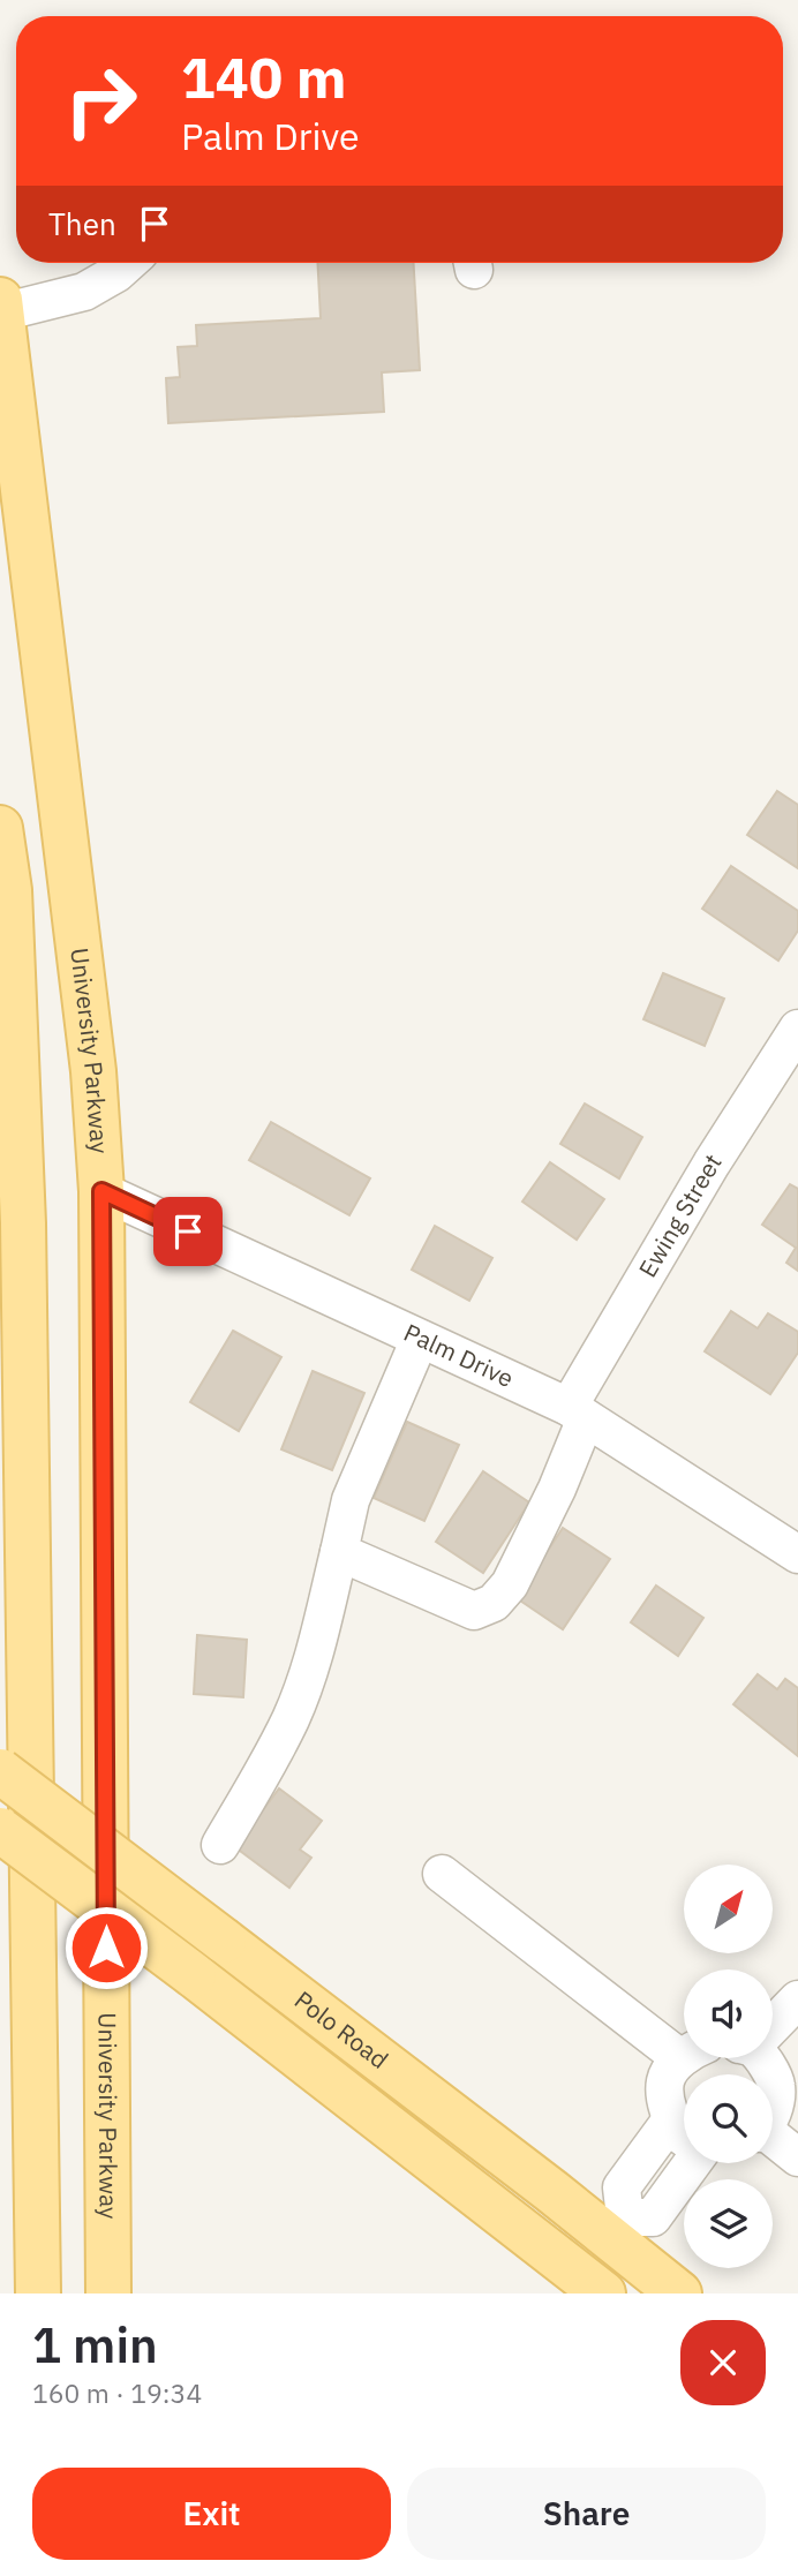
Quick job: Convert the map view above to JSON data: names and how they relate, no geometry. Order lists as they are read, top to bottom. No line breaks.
{"streets":{"main road":["University Parkway","Polo Road"],"street":["Ewing Street","Palm Drive"]},"crossings":[["University Parkway","Palm Drive"],["Ewing Street","Palm Drive"]],"north":"top right","page":{"turn":["140 m","Palm Drive"],"then":"Then","heading":["1 min","160 m · 19:34"],"buttons":["Exit","Share"]}}
